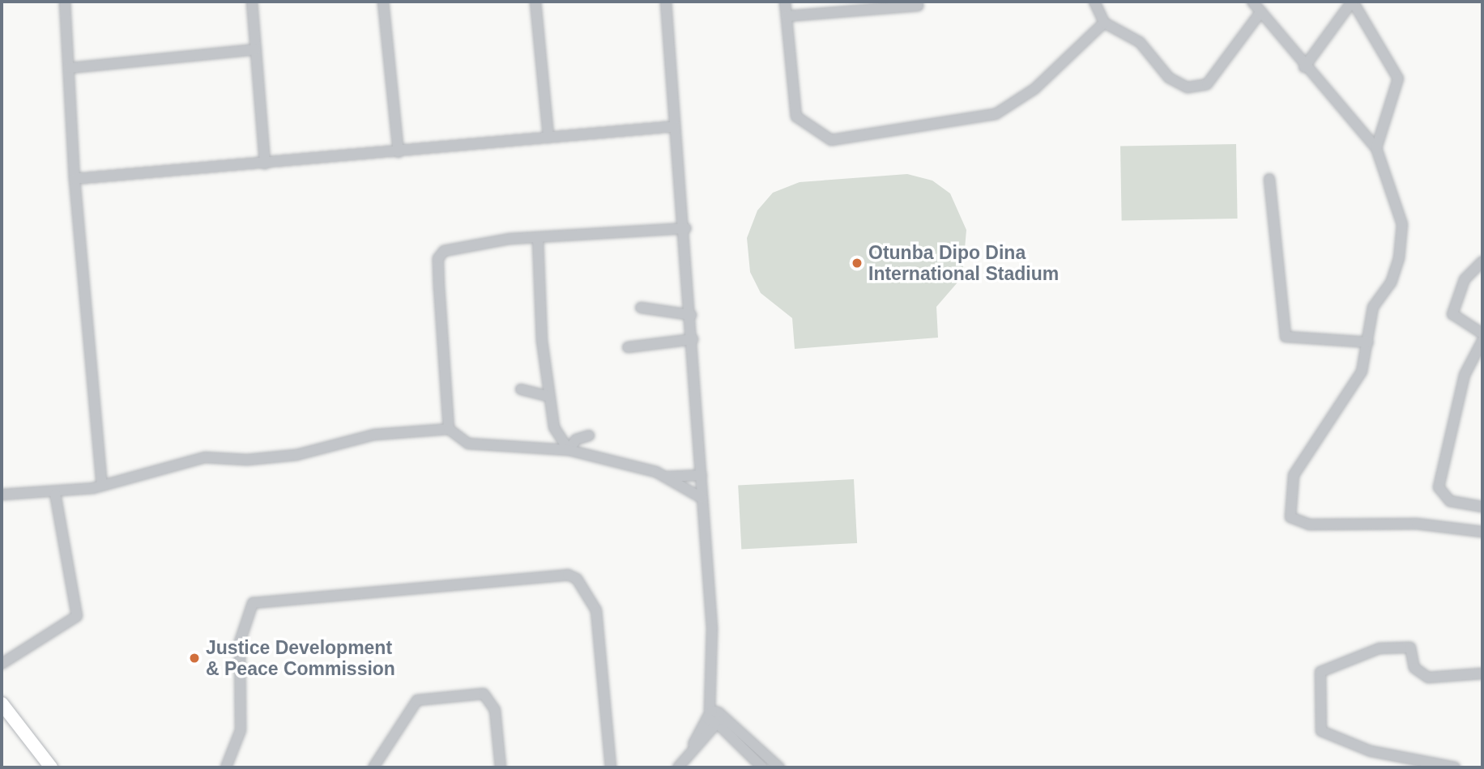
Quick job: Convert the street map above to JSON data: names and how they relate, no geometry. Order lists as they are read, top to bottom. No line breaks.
{"places":["Otunba Dipo Dina International Stadium","Justice Development & Peace Commission"]}
